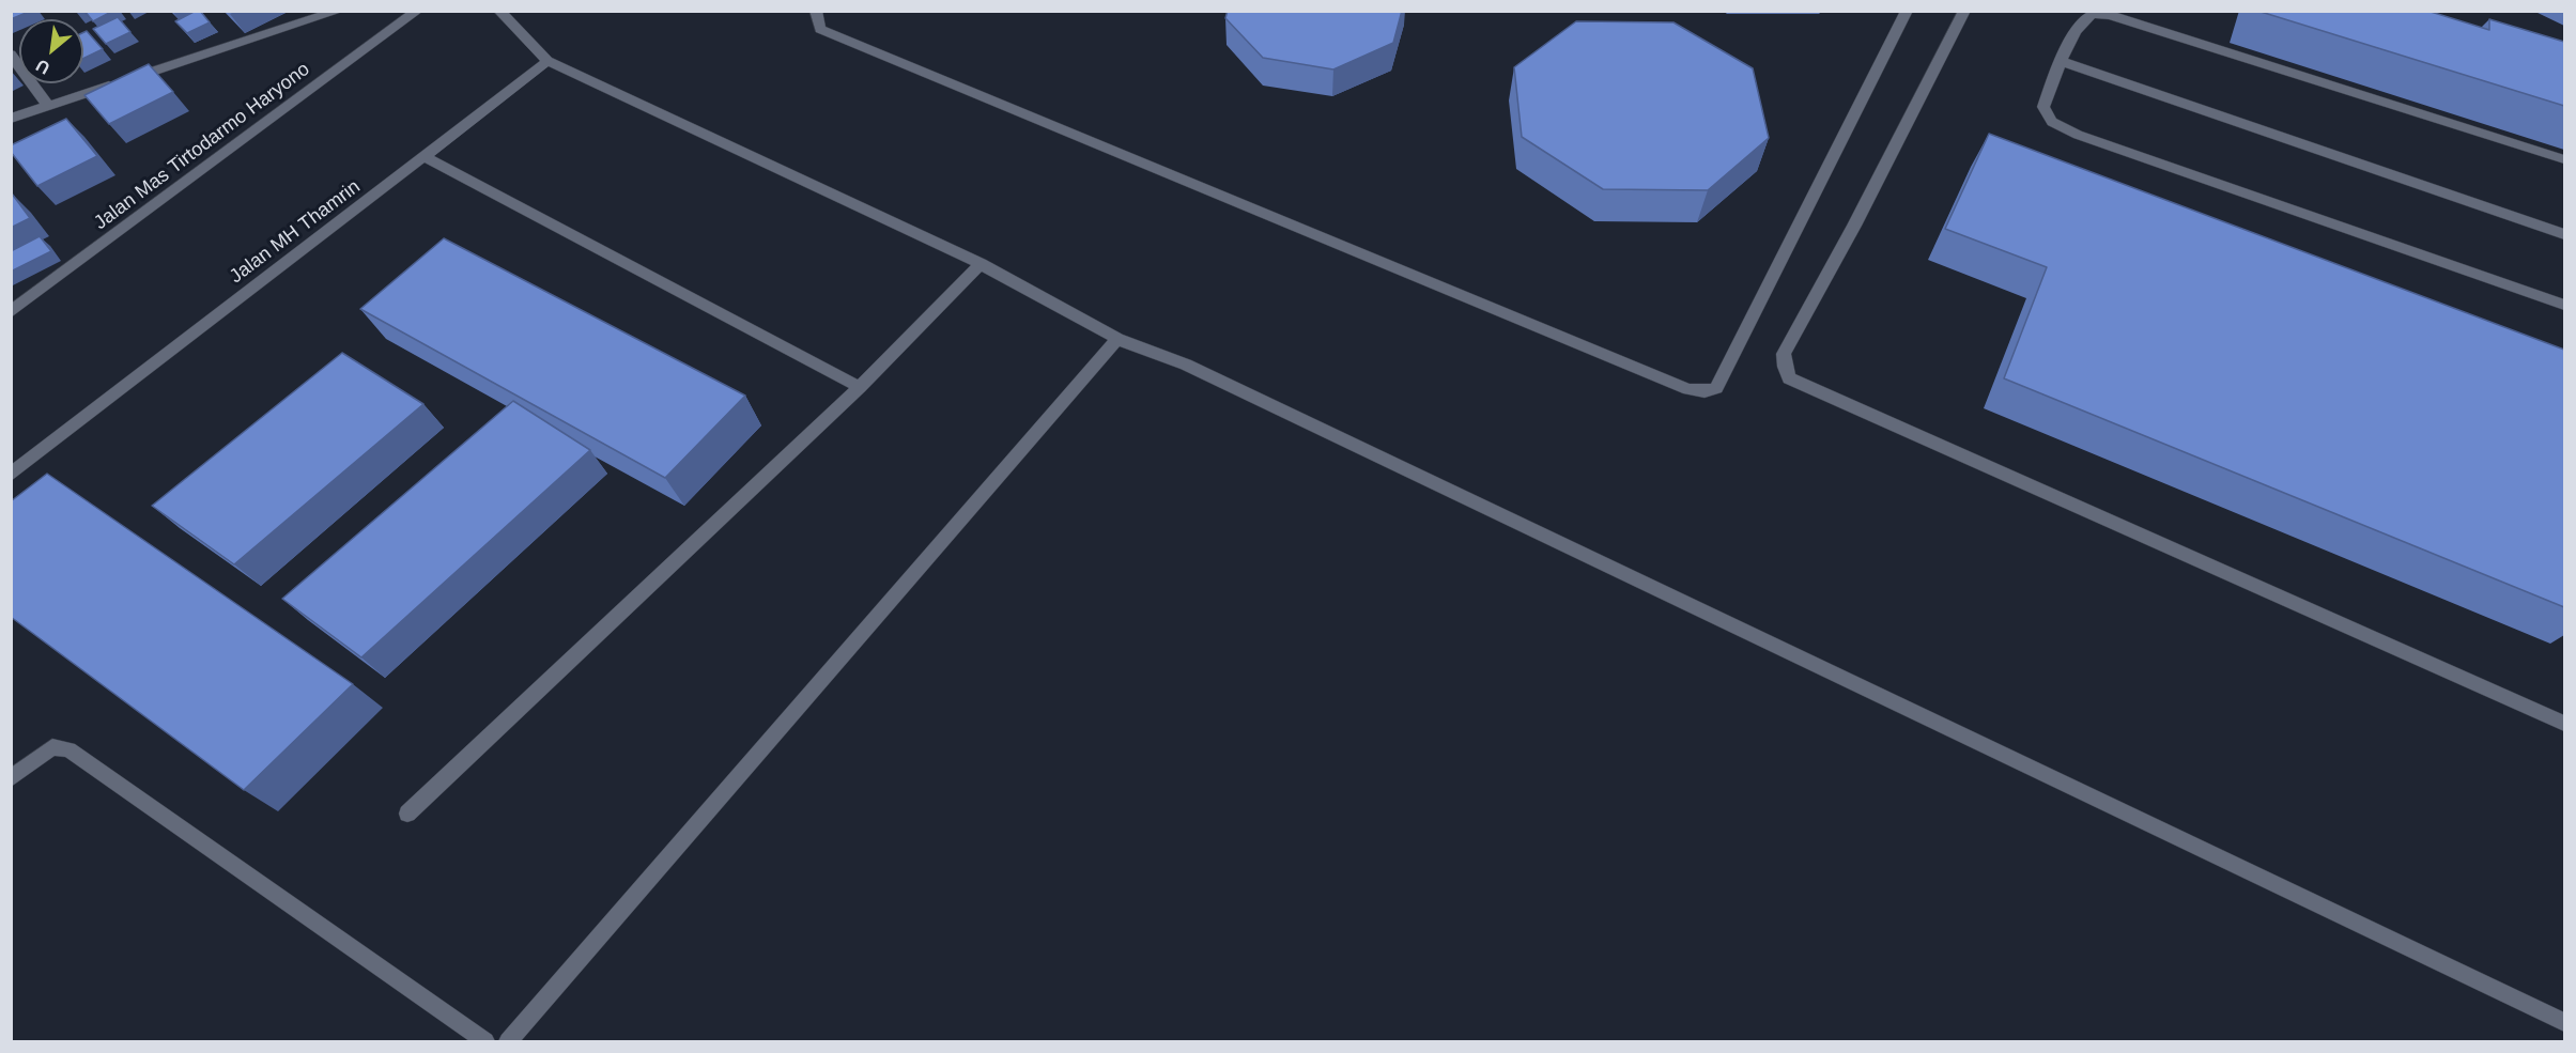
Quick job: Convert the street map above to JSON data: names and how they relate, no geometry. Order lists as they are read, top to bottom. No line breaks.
{"streets":{"street":["Jalan Mas Tirtodarmo Haryono","Jalan MH Thamrin"]},"north":"bottom left"}
